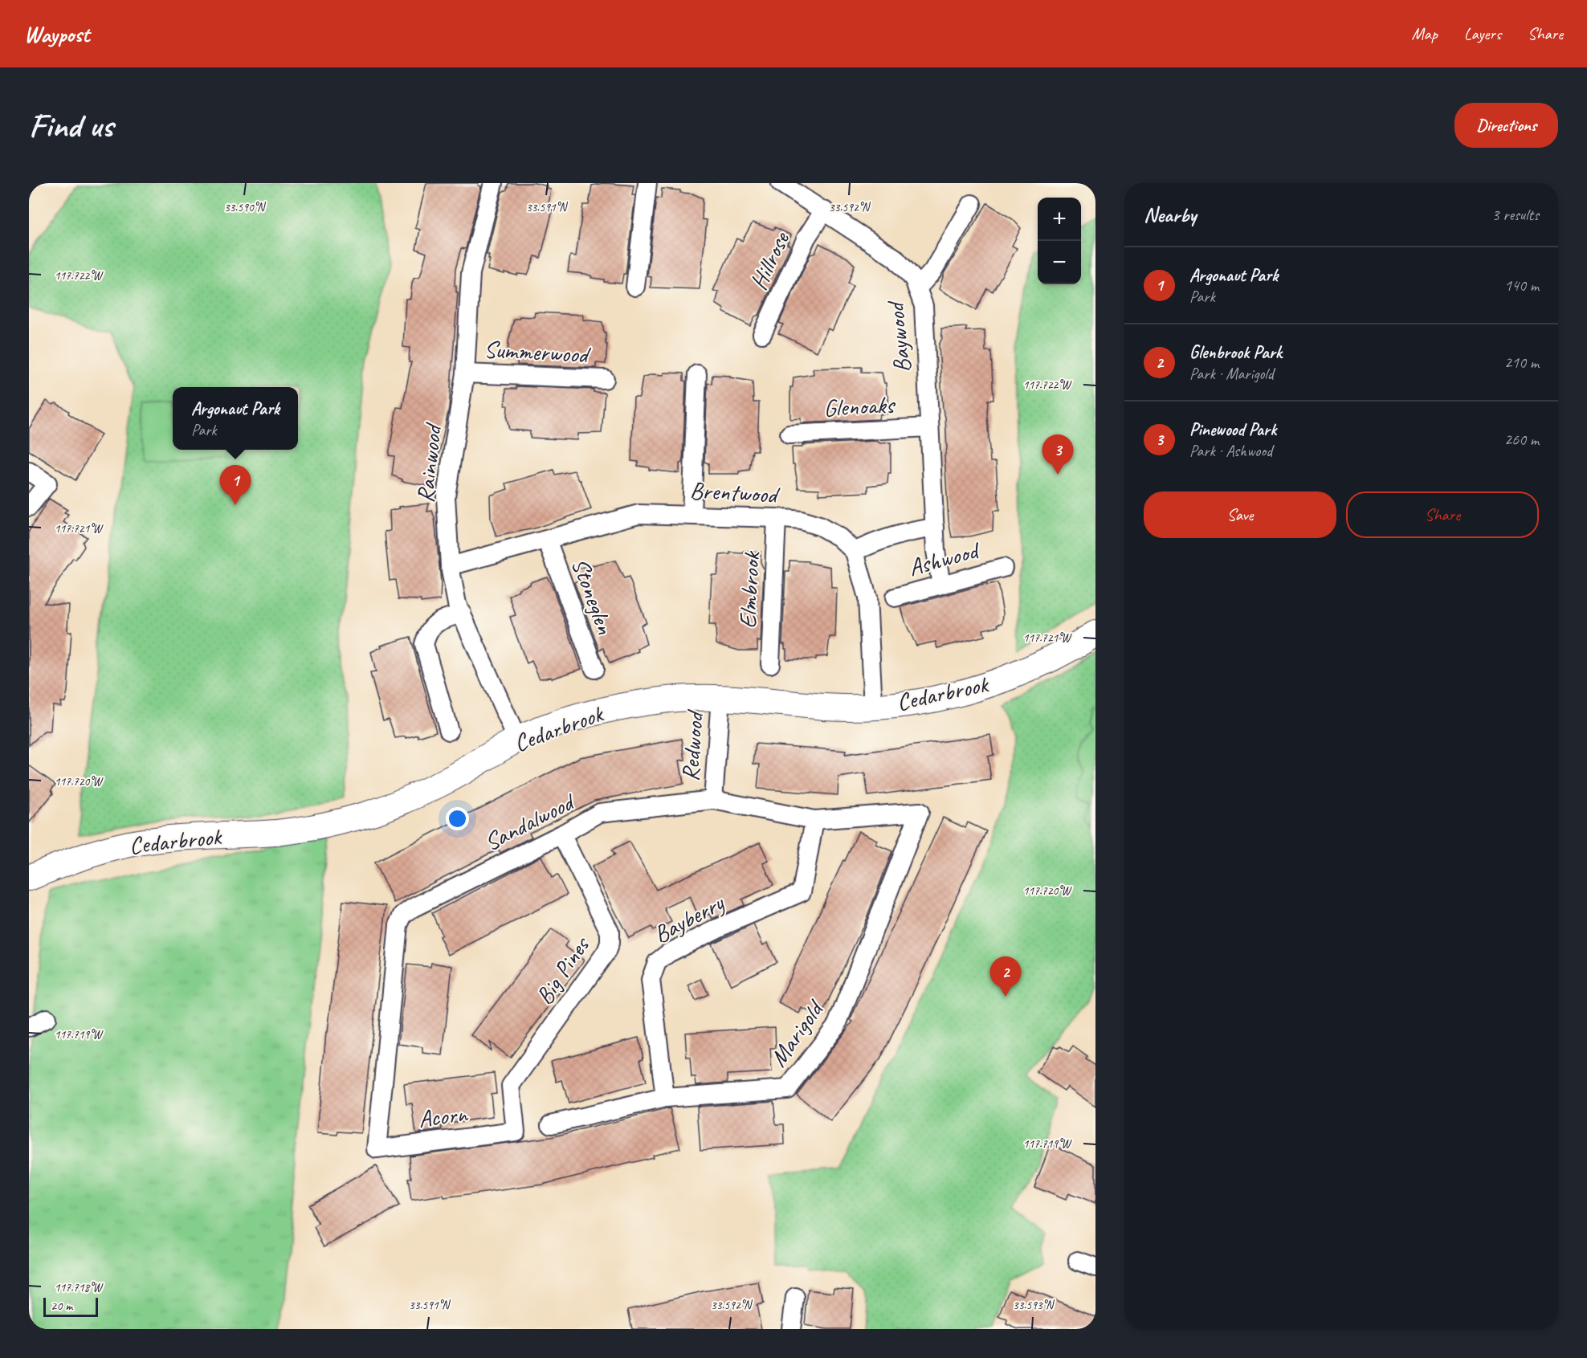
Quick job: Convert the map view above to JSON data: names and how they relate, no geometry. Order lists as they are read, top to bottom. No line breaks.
{"streets":{"street":["Hillrose","Baywood","Summerwood","Glenoaks","Rainwood","Brentwood","Ashwood","Elmbrook","Stoneglen","Cedarbrook","Redwood","Sandalwood","Bayberry","Big Pines","Marigold","Acorn"]},"crossings":[["Hillrose","Baywood"],["Baywood","Glenoaks"],["Baywood","Ashwood"],["Summerwood","Rainwood"],["Rainwood","Brentwood"],["Rainwood","Cedarbrook"],["Brentwood","Elmbrook"],["Brentwood","Stoneglen"],["Cedarbrook","Redwood"],["Redwood","Sandalwood"],["Sandalwood","Bayberry"],["Sandalwood","Big Pines"],["Sandalwood","Marigold"],["Sandalwood","Acorn"],["Bayberry","Marigold"],["Big Pines","Acorn"]],"scale_bar":"20 m","page":{"header":"Waypost","nav":["Map","Layers","Share"],"buttons":["Directions",["Save","Share"]],"title":"Find us","heading":["Nearby","3 results"],"map_buttons":["+","−"],"list":[{"mark":"1","name":"Argonaut Park","note":"Park","value":"140 m"},{"mark":"2","name":"Glenbrook Park","note":"Park · Marigold","value":"210 m"},{"mark":"3","name":"Pinewood Park","note":"Park · Ashwood","value":"260 m"}],"popup":["Argonaut Park","Park"],"pins":["3","1","2"],"scale":"20 m"},"coordinates":["33.590°N","33.591°N","33.592°N","117.722°W","117.721°W","117.720°W","117.719°W","117.718°W","33.593°N"]}
